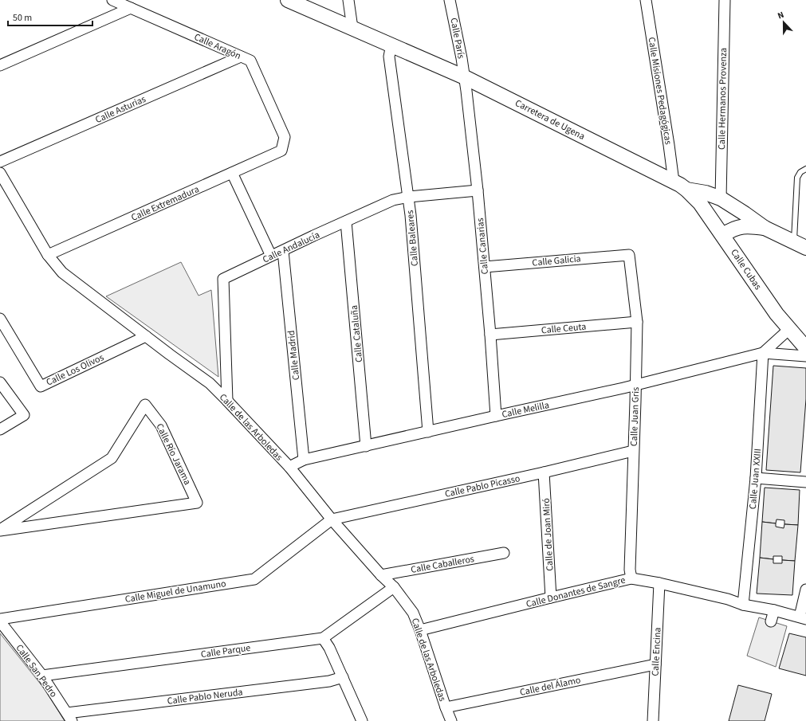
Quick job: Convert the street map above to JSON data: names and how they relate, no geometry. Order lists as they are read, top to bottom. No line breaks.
{"streets":{"main road":["Carretera de Ugena","Calle Cubas"],"street":["Calle París","Calle Aragón","Calle Misiones Pedagógicas","Calle Hermanos Provenza","Calle Asturias","Calle Extremadura","Calle Baleares","Calle Canarias","Calle Andalucía","Calle Galicia","Calle Ceuta","Calle Cataluña","Calle Madrid","Calle Los Olivos","Calle Melilla","Calle Juan Gris","Calle de las Arboledas","Calle Río Jarama","Calle Juan XXIII","Calle Pablo Picasso","Calle de Joan Miró","Calle Caballeros","Calle Miguel de Unamuno","Calle Donantes de Sangre","Calle Parque","Calle Encina","Calle San Pedro","Calle del Álamo","Calle Pablo Neruda"]},"crossings":[["Calle París","Carretera de Ugena"],["Calle París","Calle Canarias"],["Calle Aragón","Calle Asturias"],["Calle Aragón","Calle Extremadura"],["Calle Misiones Pedagógicas","Carretera de Ugena"],["Calle Hermanos Provenza","Carretera de Ugena"],["Carretera de Ugena","Calle Baleares"],["Carretera de Ugena","Calle Canarias"],["Carretera de Ugena","Calle Cubas"],["Calle Extremadura","Calle de las Arboledas"],["Calle Baleares","Calle Andalucía"],["Calle Baleares","Calle Melilla"],["Calle Canarias","Calle Andalucía"],["Calle Canarias","Calle Galicia"],["Calle Canarias","Calle Ceuta"],["Calle Canarias","Calle Melilla"],["Calle Andalucía","Calle Cataluña"],["Calle Andalucía","Calle Madrid"],["Calle Andalucía","Calle de las Arboledas"],["Calle Galicia","Calle Juan Gris"],["Calle Cubas","Calle Melilla"],["Calle Ceuta","Calle Juan Gris"],["Calle Cataluña","Calle Melilla"],["Calle Madrid","Calle Melilla"],["Calle Los Olivos","Calle de las Arboledas"],["Calle Melilla","Calle Juan Gris"],["Calle Melilla","Calle de las Arboledas"],["Calle Melilla","Calle Juan XXIII"],["Calle Juan Gris","Calle Pablo Picasso"],["Calle Juan Gris","Calle Donantes de Sangre"],["Calle de las Arboledas","Calle Pablo Picasso"],["Calle de las Arboledas","Calle Caballeros"],["Calle de las Arboledas","Calle Miguel de Unamuno"],["Calle de las Arboledas","Calle Donantes de Sangre"],["Calle de las Arboledas","Calle Parque"],["Calle de las Arboledas","Calle del Álamo"],["Calle Juan XXIII","Calle Donantes de Sangre"],["Calle Pablo Picasso","Calle de Joan Miró"],["Calle Pablo Picasso","Calle Miguel de Unamuno"],["Calle de Joan Miró","Calle Donantes de Sangre"],["Calle Donantes de Sangre","Calle Encina"],["Calle Parque","Calle San Pedro"],["Calle Encina","Calle del Álamo"],["Calle San Pedro","Calle Pablo Neruda"]],"scale_bar":"50 m","north":"top"}
